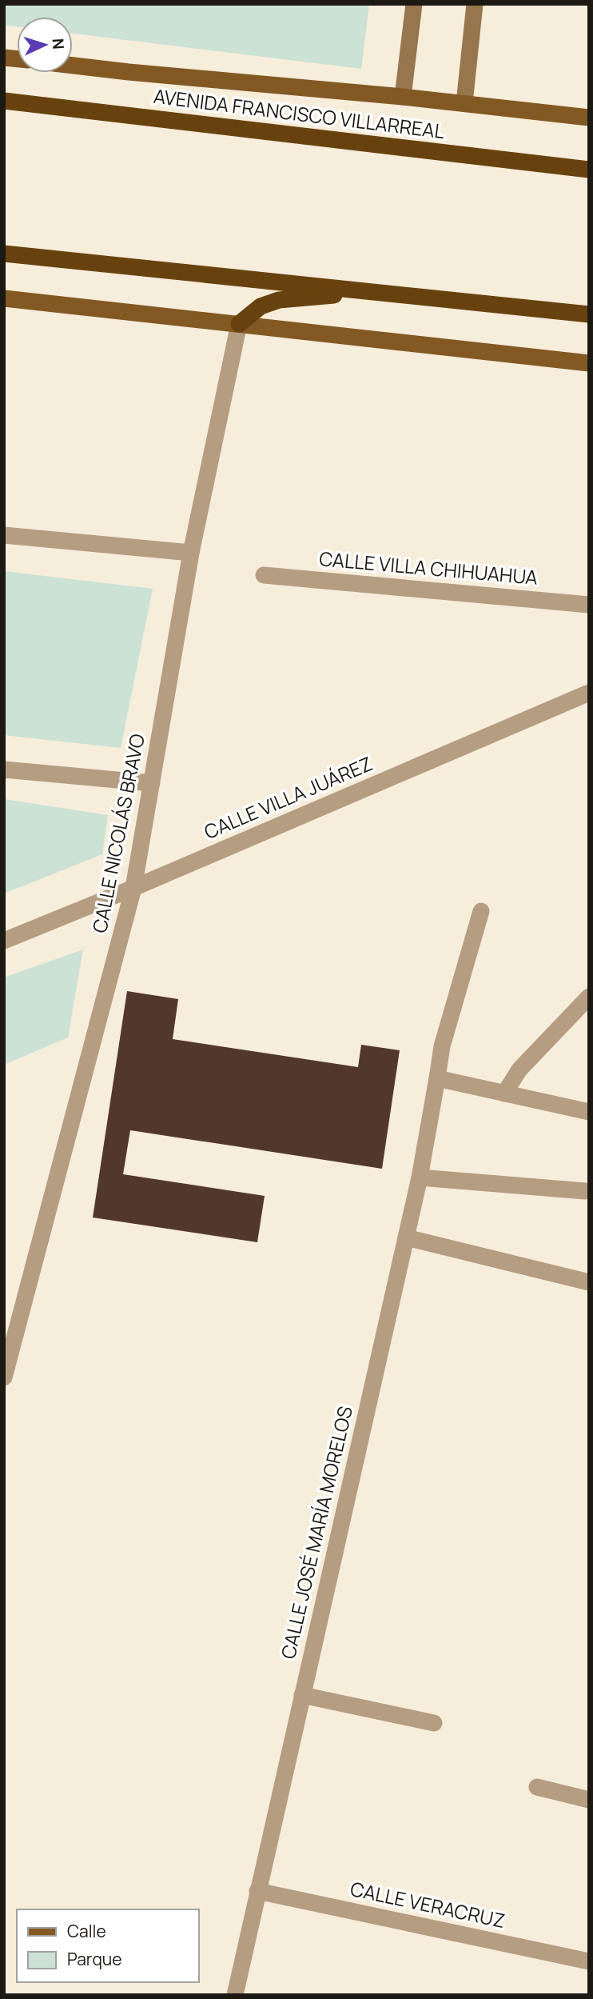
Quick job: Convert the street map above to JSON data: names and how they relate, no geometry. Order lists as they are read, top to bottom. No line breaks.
{"streets":{"highway":["AVENIDA FRANCISCO VILLARREAL"],"street":["CALLE VILLA CHIHUAHUA","CALLE VILLA JUÁREZ","CALLE NICOLÁS BRAVO","CALLE JOSÉ MARÍA MORELOS","CALLE VERACRUZ"]},"crossings":[["CALLE VILLA JUÁREZ","CALLE NICOLÁS BRAVO"],["CALLE JOSÉ MARÍA MORELOS","CALLE VERACRUZ"]],"legend":["Calle","Parque"],"north":"right"}
